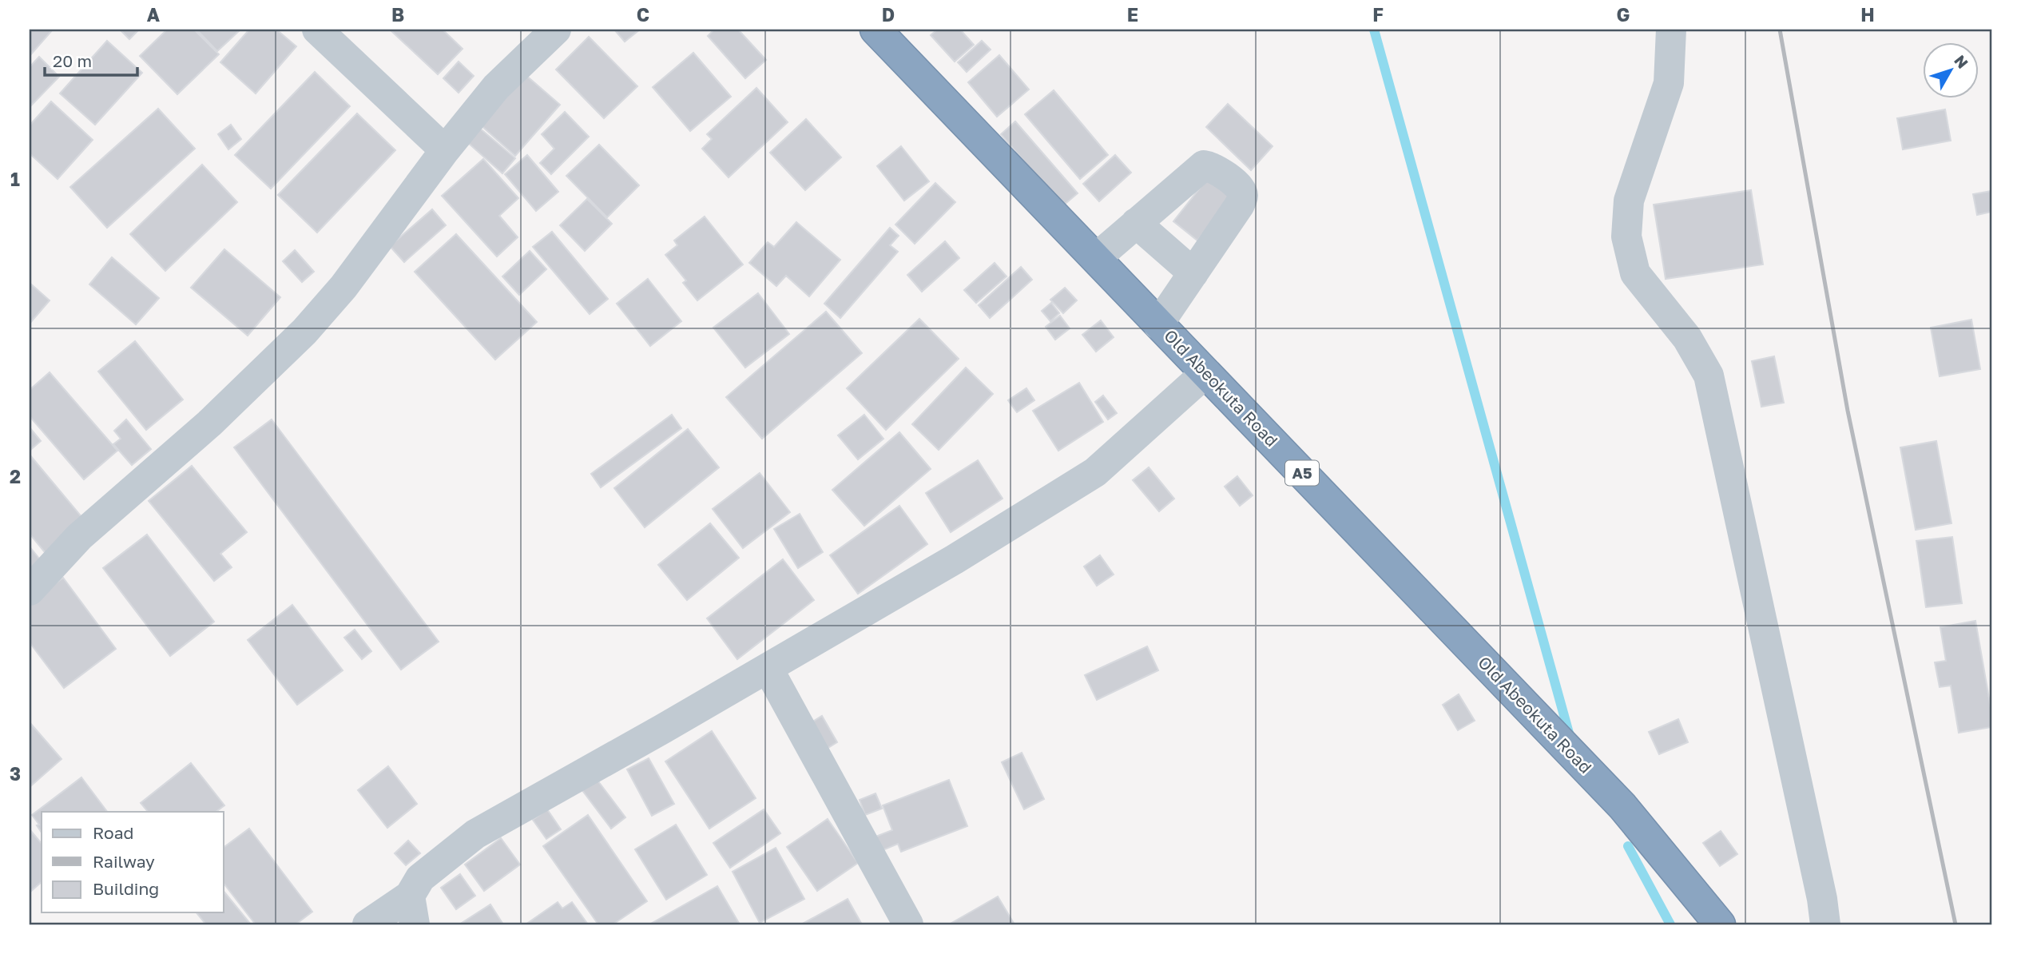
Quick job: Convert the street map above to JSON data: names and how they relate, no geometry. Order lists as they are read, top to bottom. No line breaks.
{"streets":{"highway":["Old Abeokuta Road","A5"]},"legend":["Road","Railway","Building"],"scale_bar":"20 m","north":"top right","grid":{"columns":["A","B","C","D","E","F","G","H"],"rows":["1","2","3"]}}
